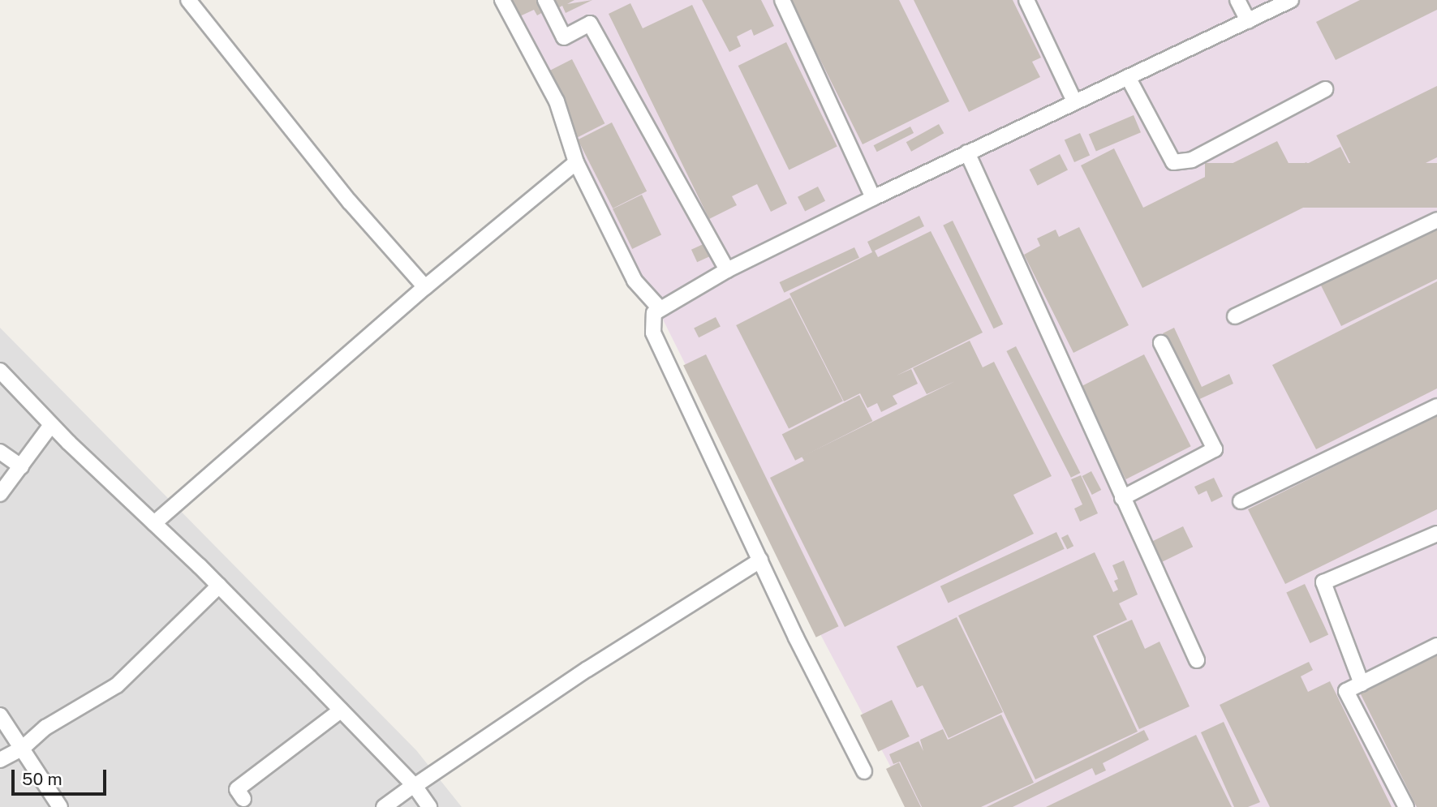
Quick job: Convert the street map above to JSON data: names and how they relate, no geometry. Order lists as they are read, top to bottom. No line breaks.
{"scale_bar":"50 m"}
